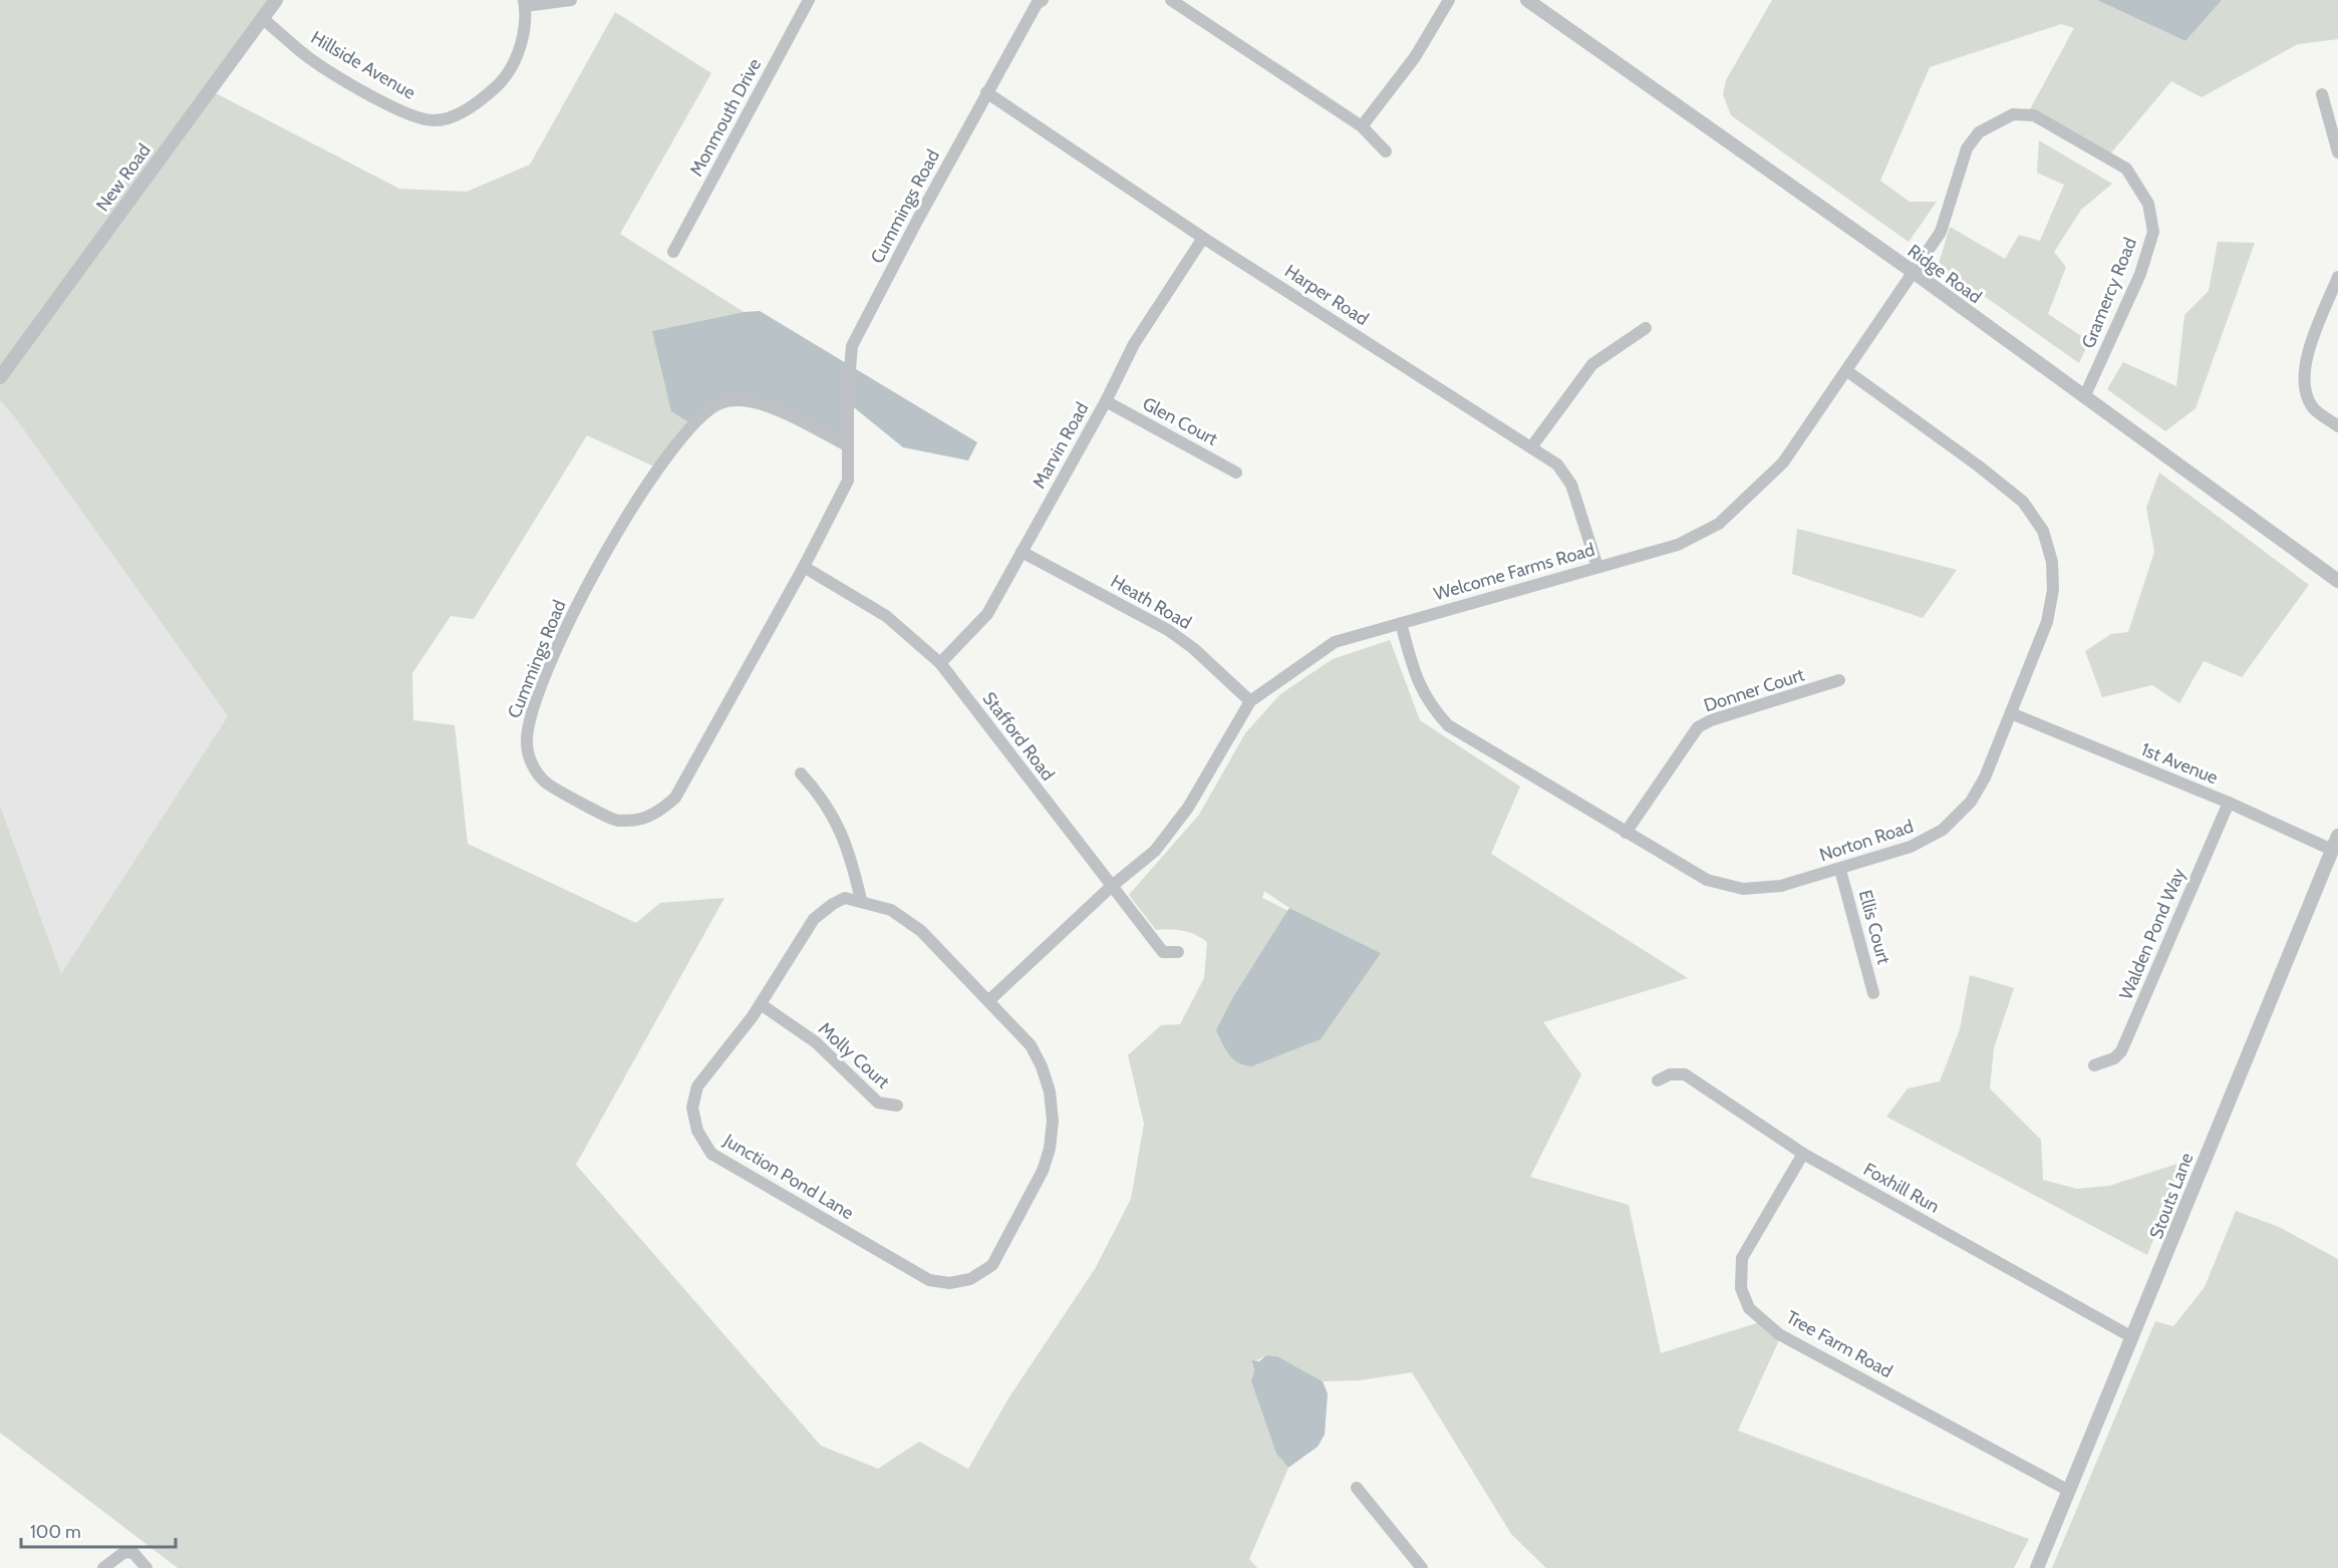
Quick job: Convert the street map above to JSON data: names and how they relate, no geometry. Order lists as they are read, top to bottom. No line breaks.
{"streets":{"street":["Hillside Avenue","Monmouth Drive","New Road","Cummings Road","Ridge Road","Gramercy Road","Harper Road","Glen Court","Marvin Road","Welcome Farms Road","Heath Road","Donner Court","Stafford Road","1st Avenue","Norton Road","Ellis Court","Walden Pond Way","Molly Court","Junction Pond Lane","Foxhill Run","Stouts Lane","Tree Farm Road"]},"crossings":[["Hillside Avenue","New Road"],["Cummings Road","Harper Road"],["Cummings Road","Stafford Road"],["Ridge Road","Gramercy Road"],["Ridge Road","Welcome Farms Road"],["Gramercy Road","Welcome Farms Road"],["Harper Road","Marvin Road"],["Harper Road","Welcome Farms Road"],["Glen Court","Marvin Road"],["Marvin Road","Heath Road"],["Marvin Road","Stafford Road"],["Welcome Farms Road","Heath Road"],["Welcome Farms Road","Stafford Road"],["Welcome Farms Road","Norton Road"],["Donner Court","Norton Road"],["1st Avenue","Norton Road"],["1st Avenue","Walden Pond Way"],["1st Avenue","Stouts Lane"],["Norton Road","Ellis Court"],["Molly Court","Junction Pond Lane"],["Foxhill Run","Stouts Lane"],["Foxhill Run","Tree Farm Road"],["Stouts Lane","Tree Farm Road"]],"scale_bar":"100 m"}
